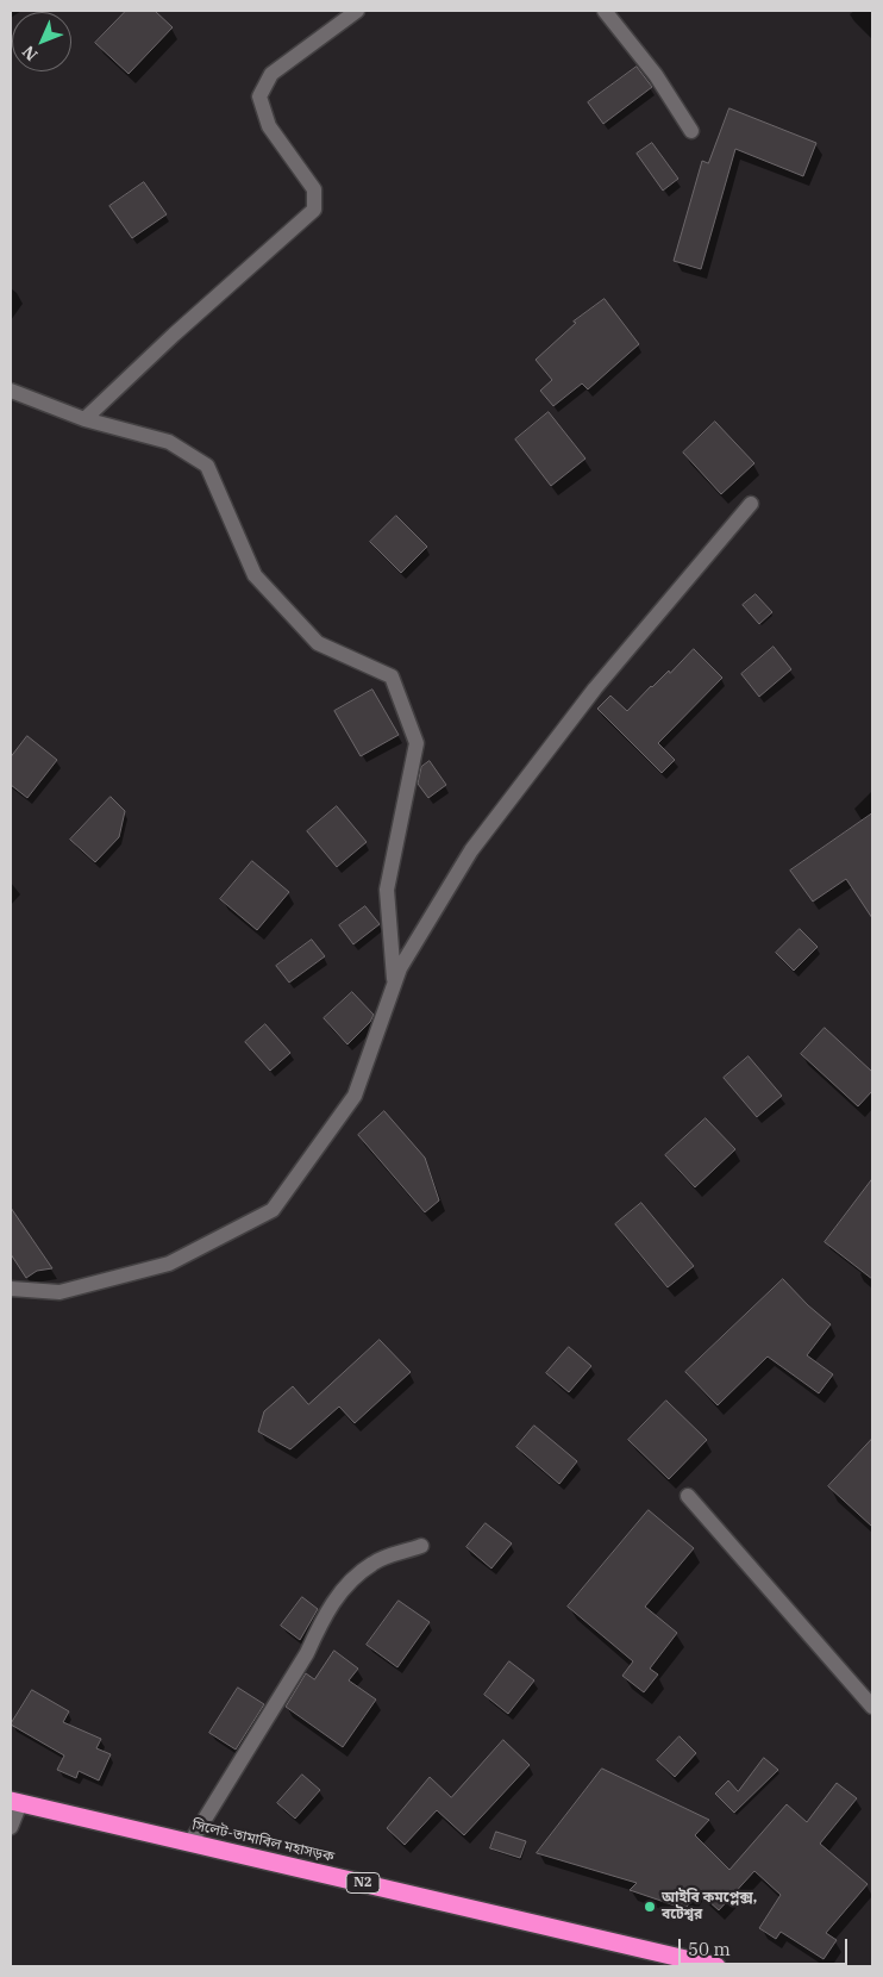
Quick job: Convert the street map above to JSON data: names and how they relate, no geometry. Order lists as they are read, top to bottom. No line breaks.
{"streets":{"highway":["সিলেট-তামাবিল মহাসড়ক","N2"]},"places":["আইবি কমপ্লেক্স, বটেশ্বর"],"scale_bar":"50 m","north":"bottom left"}
